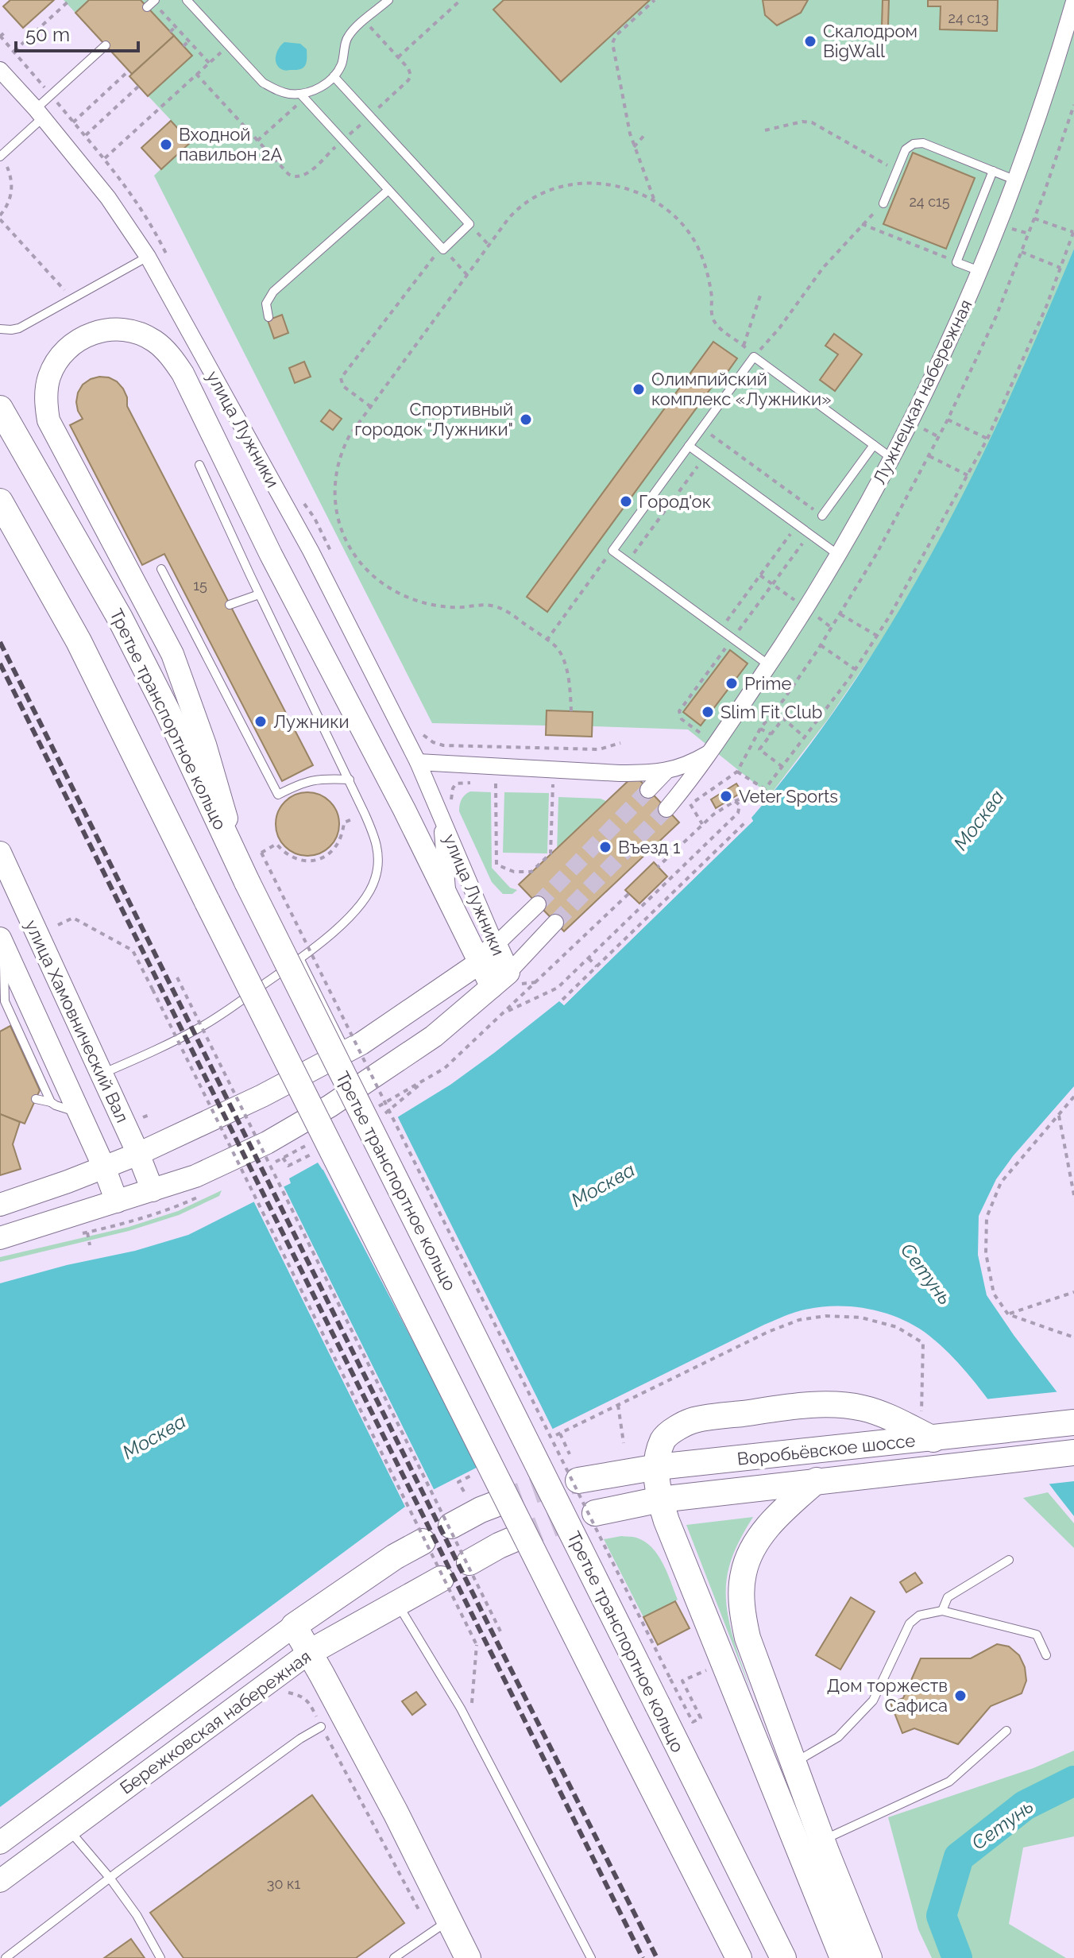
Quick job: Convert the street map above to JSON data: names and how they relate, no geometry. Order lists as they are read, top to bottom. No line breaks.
{"streets":{"main road":["улица Лужники","Третье транспортное кольцо","улица Хамовнический Вал","Воробьёвское шоссе","Бережковская набережная"],"street":["Лужнецкая набережная"]},"water":["Москва","Сетунь"],"places":["Скалодром BigWall","Входной павильон 2A","Олимпийский комплекс «Лужники»","Спортивный городок \"Лужники\"","Город'ок","Prime","Slim Fit Club","Лужники","Veter Sports","Въезд 1","Дом торжеств Сафиса"],"house_numbers":["24 с13","24 с15","15","30 к1"],"scale_bar":"50 m"}
